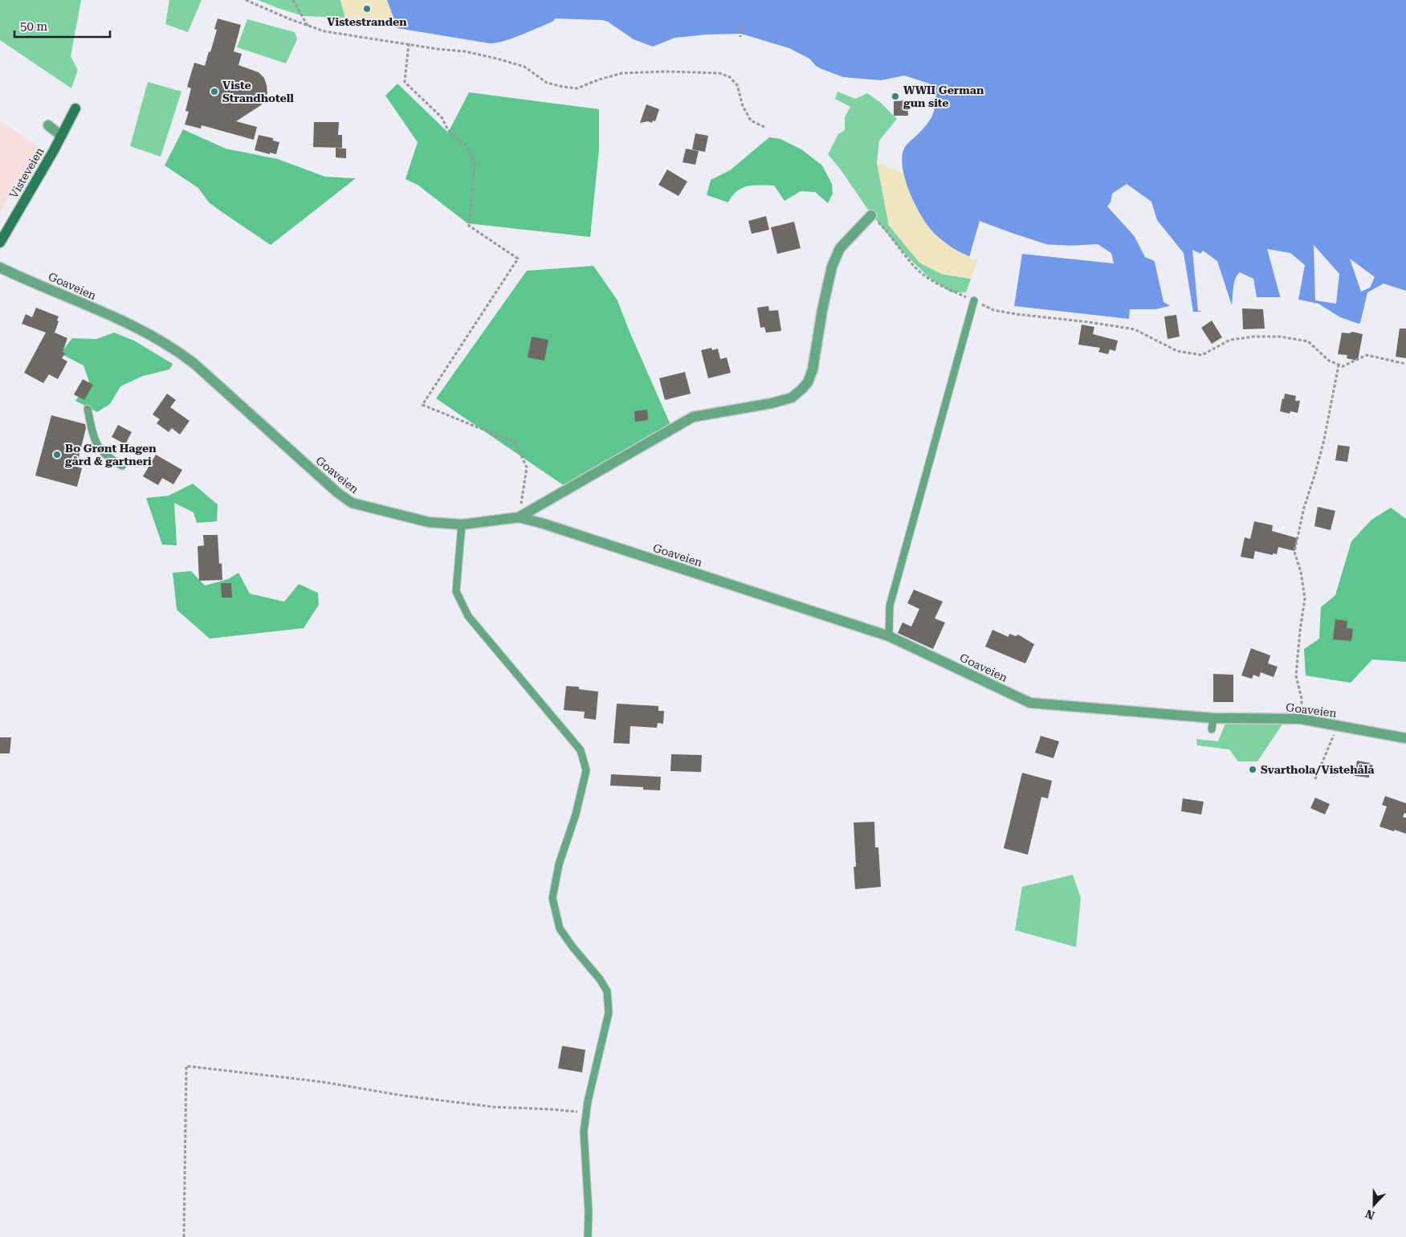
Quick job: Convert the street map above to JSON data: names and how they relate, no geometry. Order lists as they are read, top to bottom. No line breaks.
{"streets":{"main road":["Visteveien"],"street":["Goaveien"]},"places":["Vistestranden","Viste Strandhotell","WWII German gun site","Bo Grønt Hagen gård & gartneri","Svarthola/Vistehålå"],"scale_bar":"50 m","north":"bottom"}
